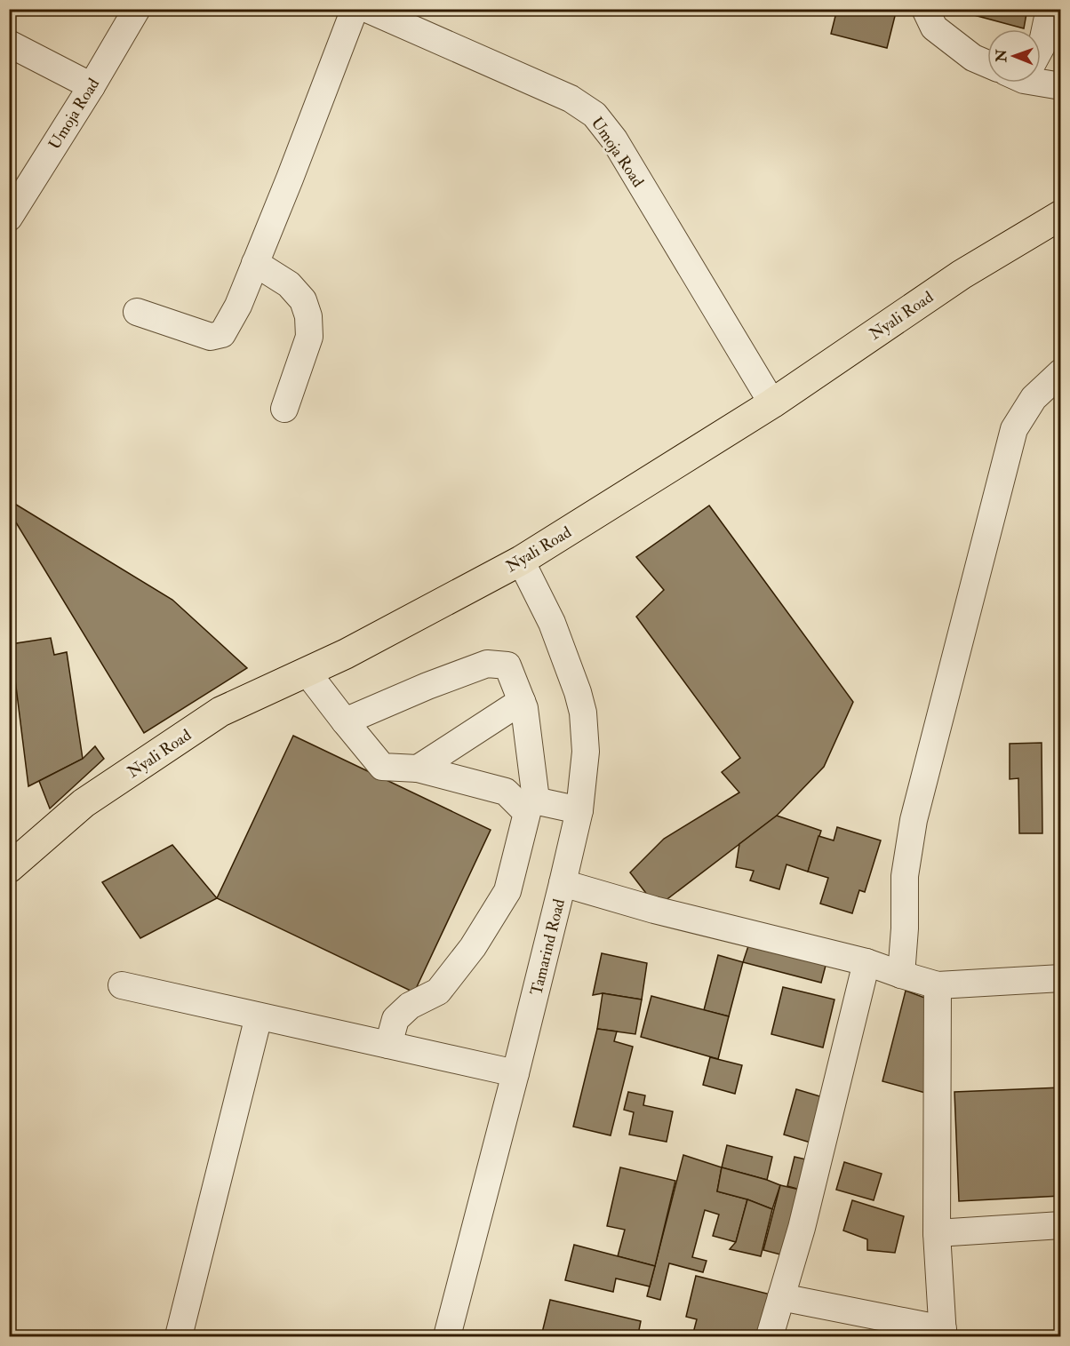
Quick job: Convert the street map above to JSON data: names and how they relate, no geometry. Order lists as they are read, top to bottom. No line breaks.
{"streets":{"main road":["Nyali Road"],"street":["Umoja Road","Tamarind Road"]},"crossings":[["Umoja Road","Nyali Road"],["Nyali Road","Tamarind Road"]],"north":"left"}
